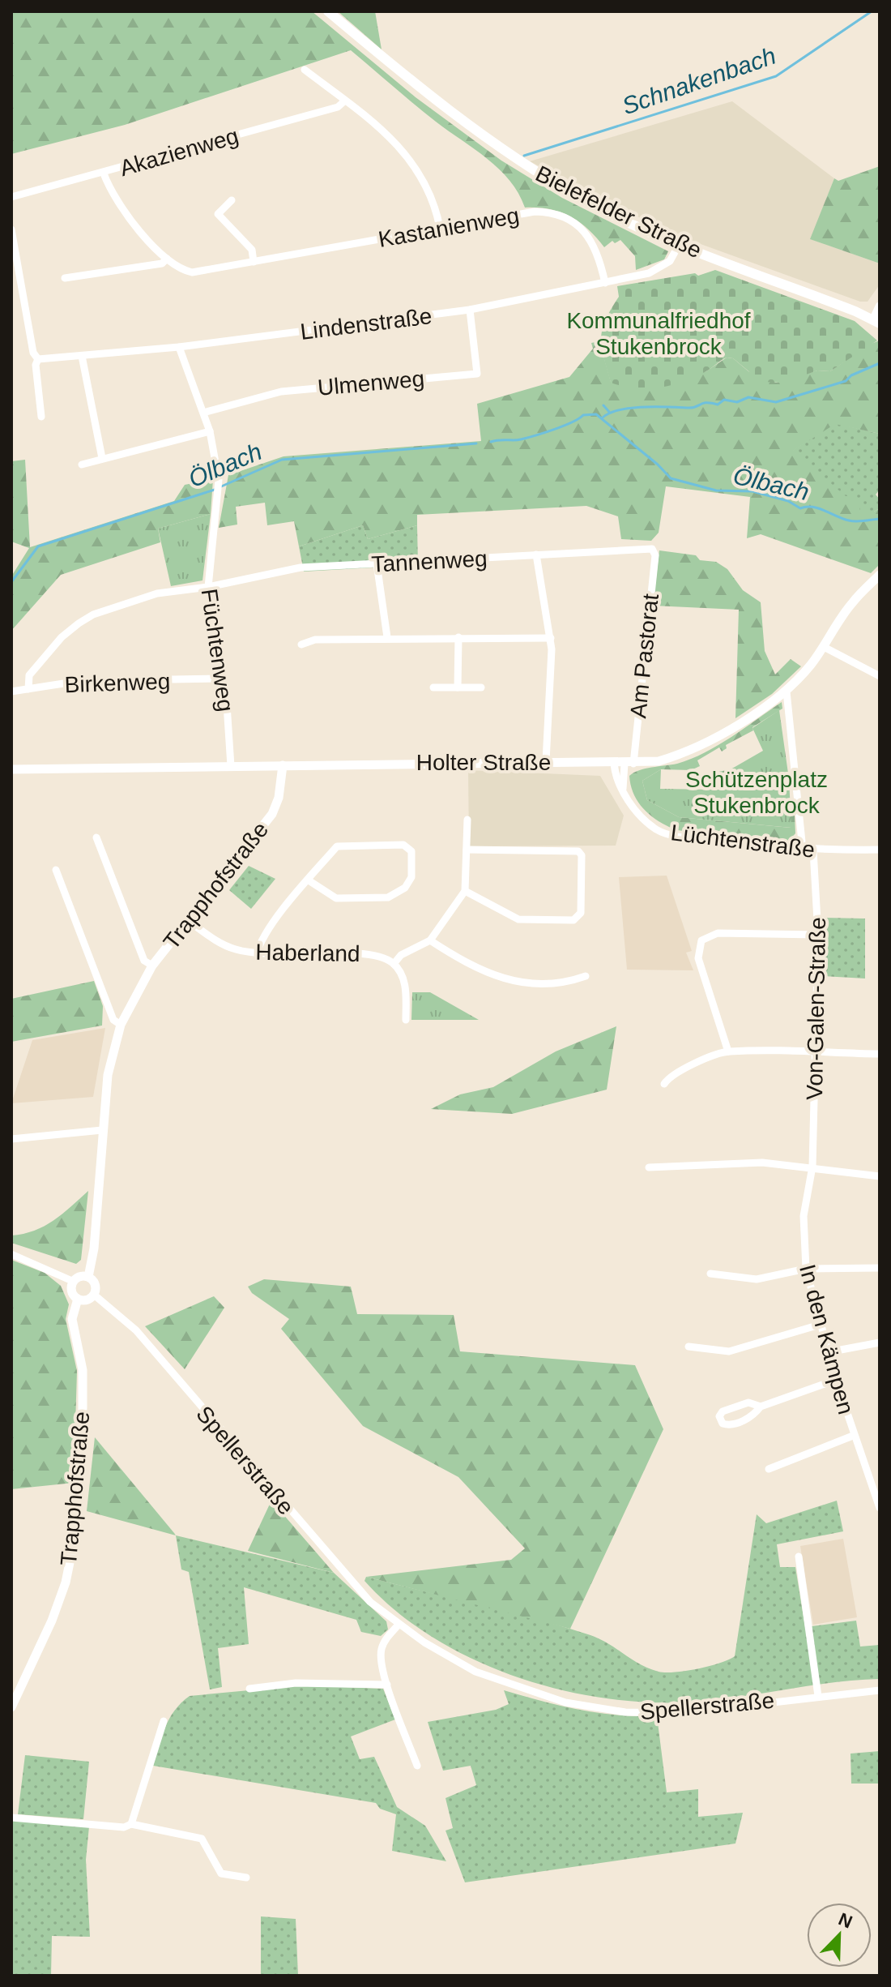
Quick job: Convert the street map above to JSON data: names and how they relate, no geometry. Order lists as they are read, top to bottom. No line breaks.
{"streets":{"main road":["Bielefelder Straße"],"street":["Akazienweg","Kastanienweg","Lindenstraße","Ulmenweg","Tannenweg","Füchtenweg","Am Pastorat","Birkenweg","Holter Straße","Lüchtenstraße","Trapphofstraße","Haberland","Von-Galen-Straße","In den Kämpen","Spellerstraße"]},"crossings":[["Bielefelder Straße","Lindenstraße"],["Kastanienweg","Lindenstraße"],["Lindenstraße","Ulmenweg"],["Lindenstraße","Füchtenweg"],["Ulmenweg","Füchtenweg"],["Tannenweg","Füchtenweg"],["Tannenweg","Am Pastorat"],["Tannenweg","Birkenweg"],["Füchtenweg","Birkenweg"],["Füchtenweg","Holter Straße"],["Am Pastorat","Holter Straße"],["Holter Straße","Lüchtenstraße"],["Holter Straße","Trapphofstraße"],["Lüchtenstraße","Von-Galen-Straße"],["Trapphofstraße","Haberland"],["Trapphofstraße","Spellerstraße"],["Von-Galen-Straße","In den Kämpen"]],"water":["Schnakenbach","Ölbach"],"parks":["Kommunalfriedhof Stukenbrock","Schützenplatz Stukenbrock"],"north":"top right"}
